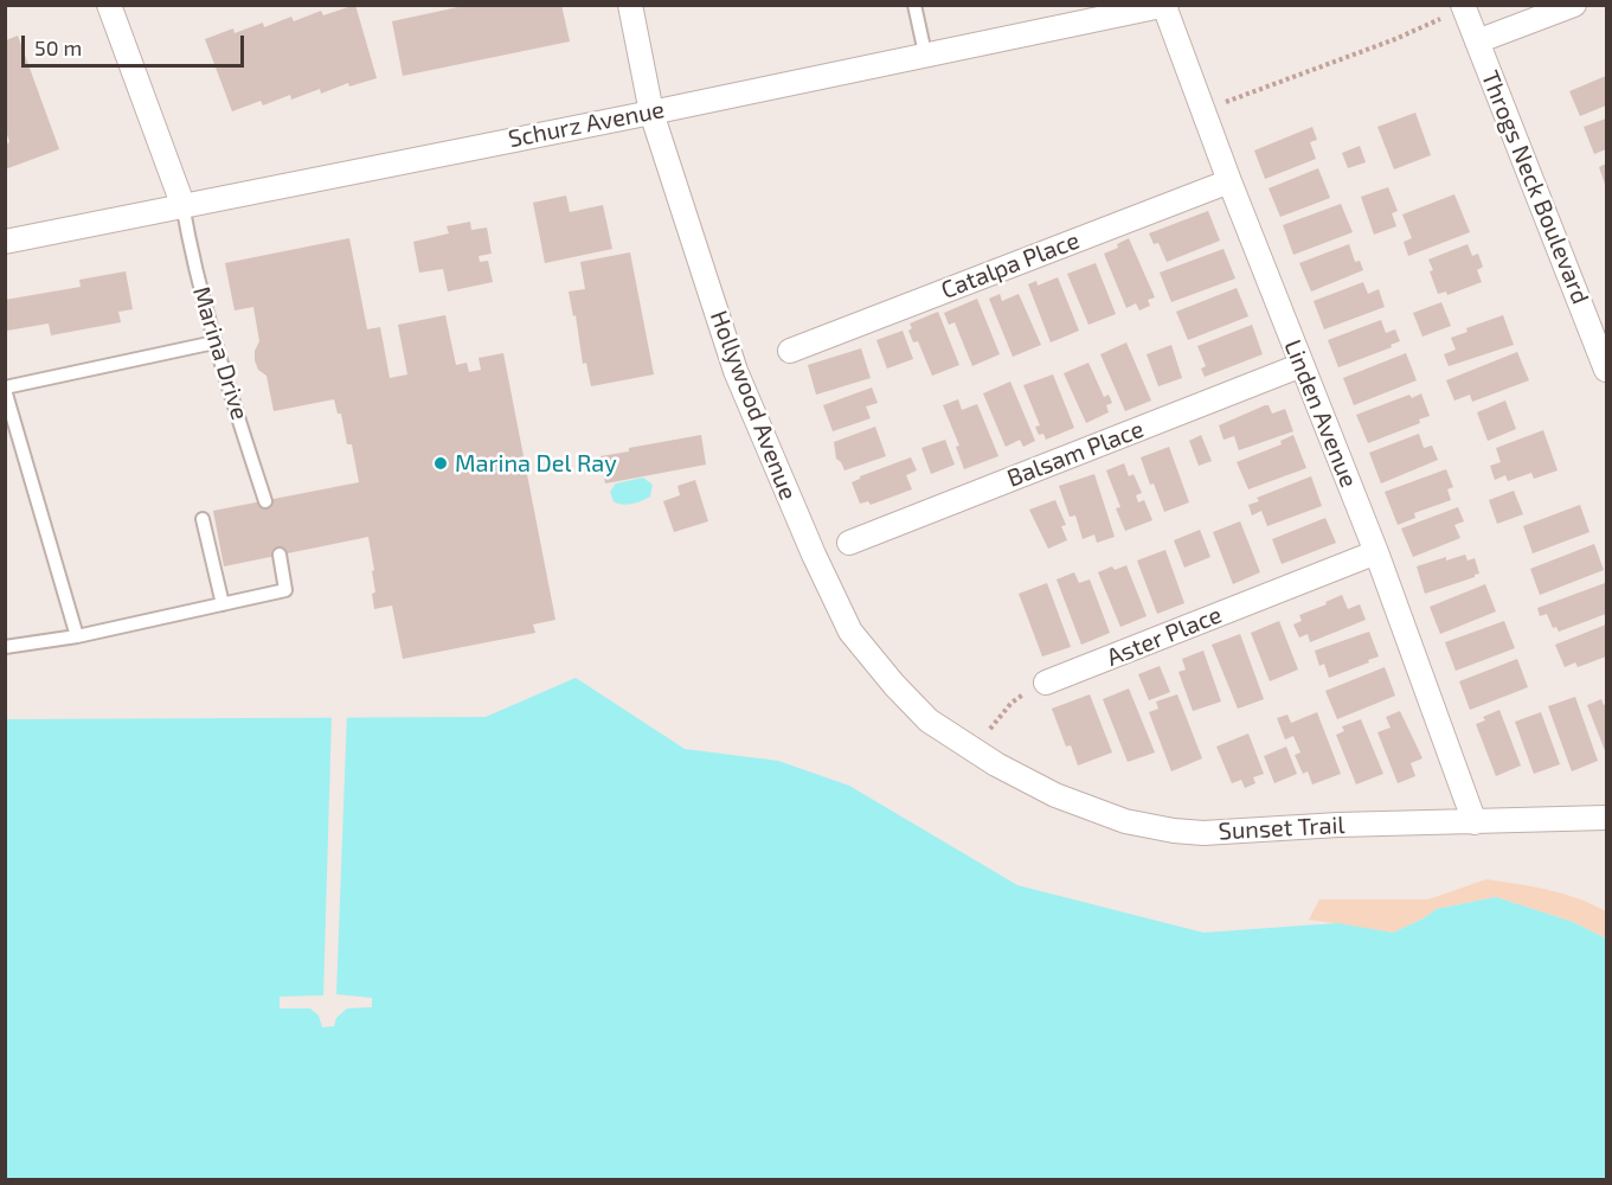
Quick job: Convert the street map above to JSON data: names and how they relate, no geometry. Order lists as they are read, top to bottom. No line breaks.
{"streets":{"street":["Schurz Avenue","Throgs Neck Boulevard","Catalpa Place","Hollywood Avenue","Linden Avenue","Balsam Place","Aster Place","Sunset Trail"],"lane":["Marina Drive"]},"crossings":[["Schurz Avenue","Marina Drive"],["Schurz Avenue","Hollywood Avenue"],["Schurz Avenue","Linden Avenue"],["Catalpa Place","Linden Avenue"],["Hollywood Avenue","Sunset Trail"],["Linden Avenue","Balsam Place"],["Linden Avenue","Aster Place"],["Linden Avenue","Sunset Trail"]],"places":["Marina Del Ray"],"scale_bar":"50 m"}
